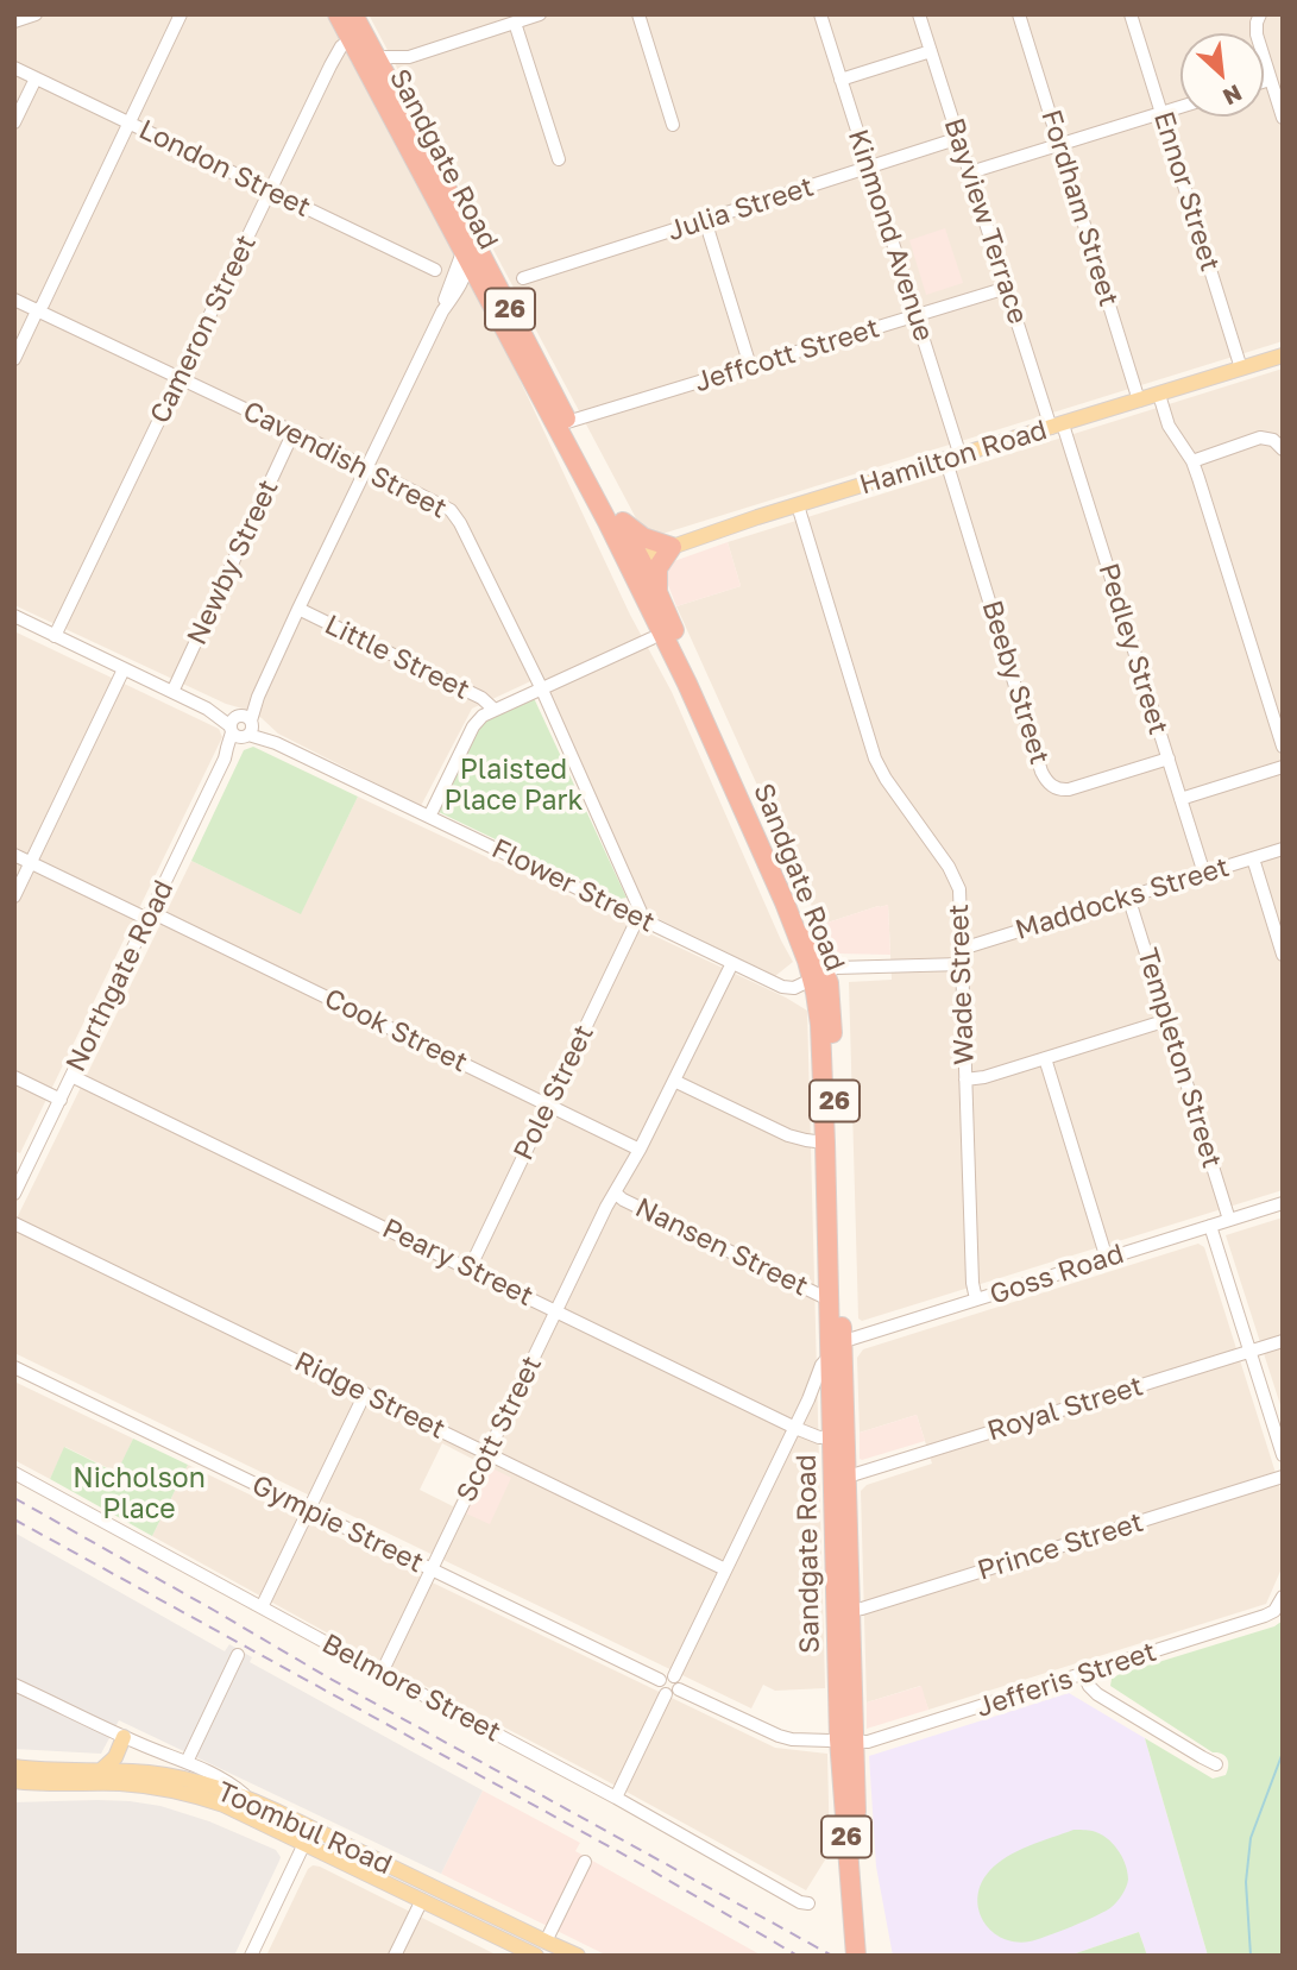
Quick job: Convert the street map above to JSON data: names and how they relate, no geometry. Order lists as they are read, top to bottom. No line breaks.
{"streets":{"highway":["Sandgate Road","26"],"main road":["Hamilton Road","Toombul Road"],"street":["London Street","Ennor Street","Fordham Street","Julia Street","Bayview Terrace","Kinmond Avenue","Cameron Street","Jeffcott Street","Cavendish Street","Newby Street","Pedley Street","Little Street","Beeby Street","Flower Street","Maddocks Street","Northgate Road","Wade Street","Cook Street","Templeton Street","Pole Street","Nansen Street","Peary Street","Goss Road","Ridge Street","Royal Street","Scott Street","Gympie Street","Prince Street","Jefferis Street","Belmore Street"]},"crossings":[["Sandgate Road","Cameron Street"],["Sandgate Road","Jeffcott Street"],["Sandgate Road","Hamilton Road"],["Sandgate Road","Flower Street"],["Sandgate Road","Northgate Road"],["Sandgate Road","Nansen Street"],["Sandgate Road","Peary Street"],["Sandgate Road","Goss Road"],["Sandgate Road","Royal Street"],["Sandgate Road","Prince Street"],["Sandgate Road","Jefferis Street"],["London Street","Cameron Street"],["Ennor Street","Hamilton Road"],["Fordham Street","Hamilton Road"],["Julia Street","Bayview Terrace"],["Julia Street","Kinmond Avenue"],["Bayview Terrace","Jeffcott Street"],["Bayview Terrace","Hamilton Road"],["Bayview Terrace","Pedley Street"],["Kinmond Avenue","Jeffcott Street"],["Kinmond Avenue","Hamilton Road"],["Kinmond Avenue","Beeby Street"],["Cameron Street","Cavendish Street"],["Cameron Street","Flower Street"],["Hamilton Road","Pedley Street"],["Hamilton Road","Beeby Street"],["Hamilton Road","Wade Street"],["Cavendish Street","Newby Street"],["Cavendish Street","Flower Street"],["Cavendish Street","Northgate Road"],["Cavendish Street","Pole Street"],["Newby Street","Flower Street"],["Pedley Street","Beeby Street"],["Pedley Street","Maddocks Street"],["Little Street","Northgate Road"],["Flower Street","Northgate Road"],["Flower Street","Pole Street"],["Flower Street","Scott Street"],["Maddocks Street","Wade Street"],["Maddocks Street","Templeton Street"],["Northgate Road","Cook Street"],["Northgate Road","Peary Street"],["Wade Street","Goss Road"],["Cook Street","Pole Street"],["Cook Street","Scott Street"],["Templeton Street","Goss Road"],["Pole Street","Peary Street"],["Nansen Street","Scott Street"],["Peary Street","Scott Street"],["Ridge Street","Scott Street"],["Scott Street","Gympie Street"],["Scott Street","Belmore Street"]],"parks":["Plaisted Place Park","Nicholson Place"],"north":"bottom right"}
